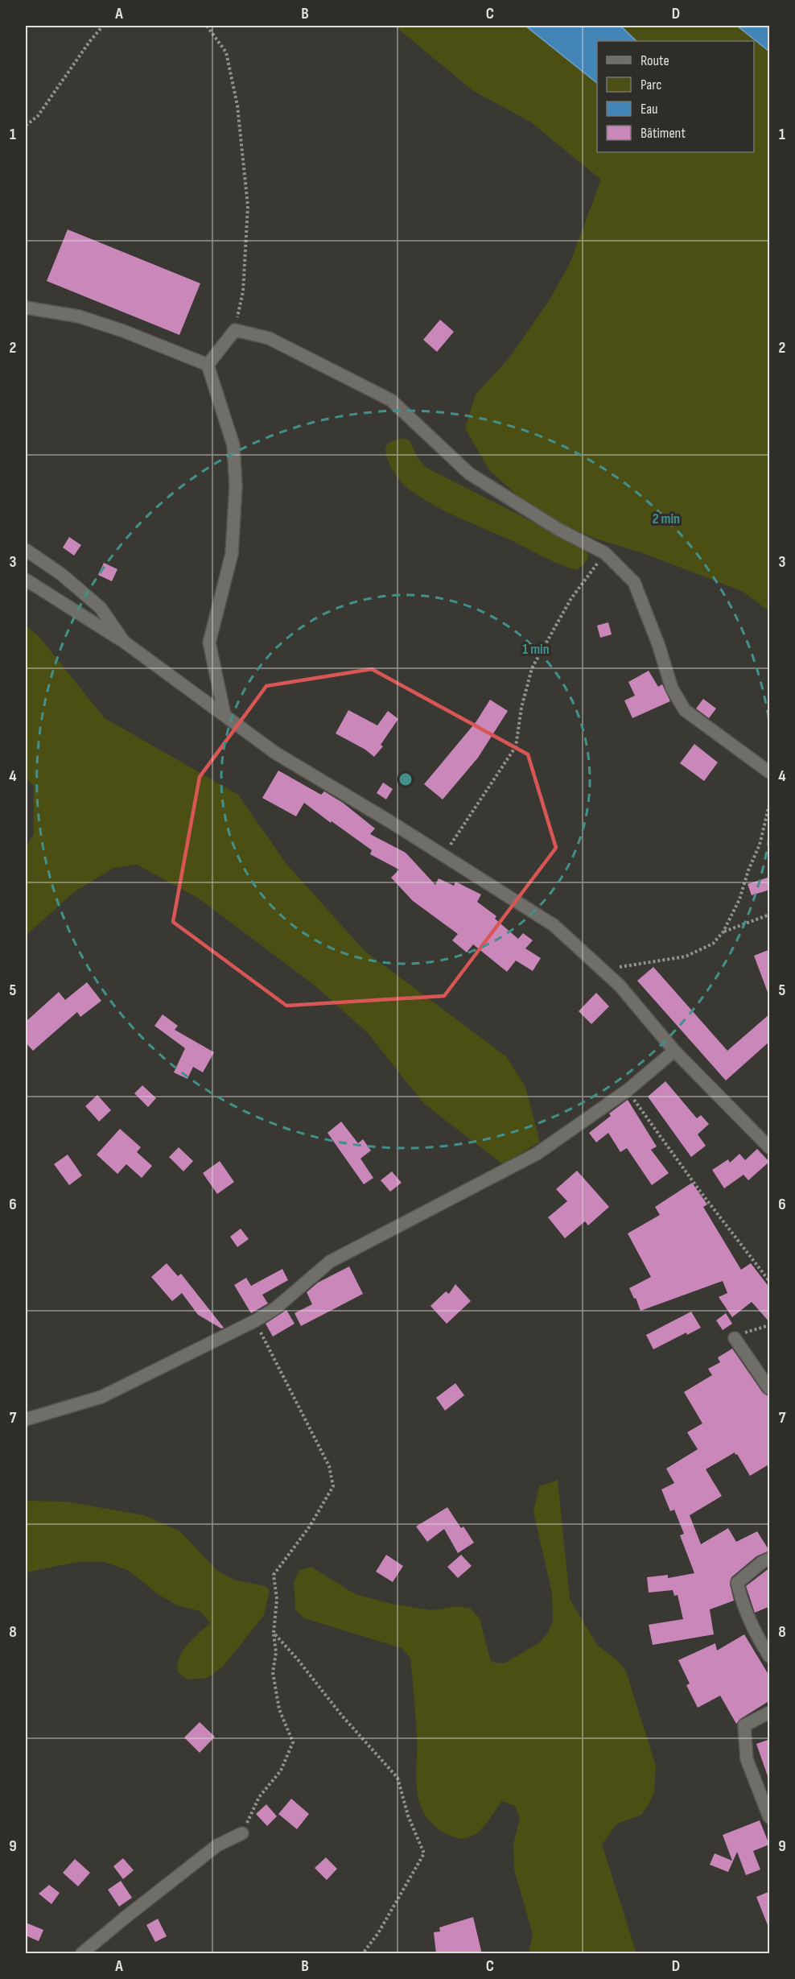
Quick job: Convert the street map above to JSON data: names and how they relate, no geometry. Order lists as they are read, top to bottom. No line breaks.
{"legend":["Route","Parc","Eau","Bâtiment"],"grid":{"columns":["A","B","C","D"],"rows":["1","2","3","4","5","6","7","8","9"]},"rings":["2 min","1 min"]}
